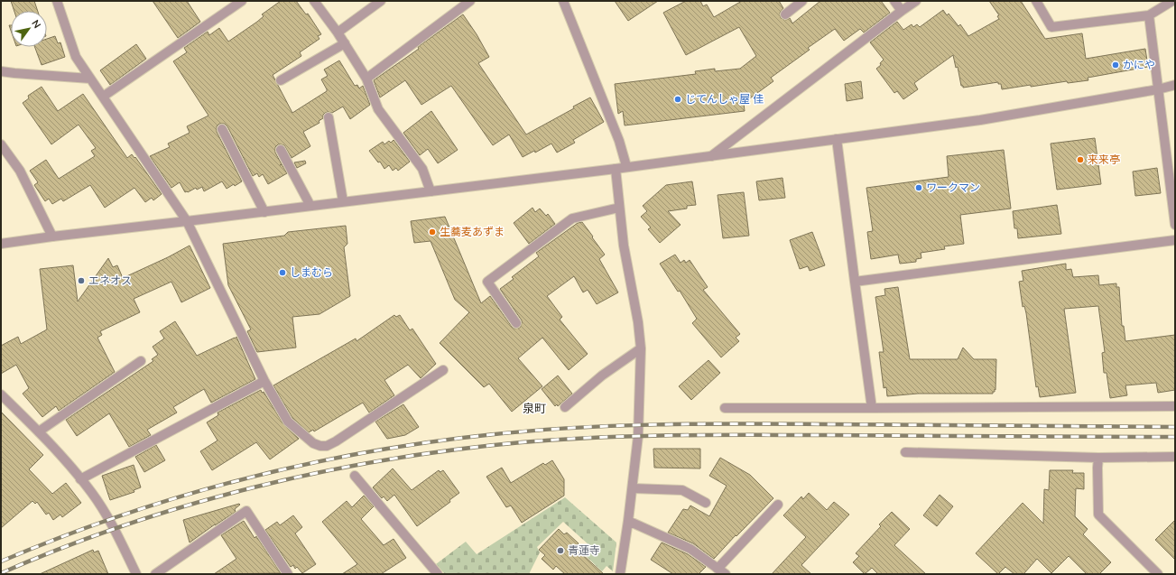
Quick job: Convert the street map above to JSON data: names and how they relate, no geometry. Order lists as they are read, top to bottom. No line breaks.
{"districts":["泉町"],"places":["かにや","じてんしゃ屋 佳","来来亭","ワークマン","生蕎麦あずま","しまむら","エネオス","青蓮寺"],"north":"top right"}
